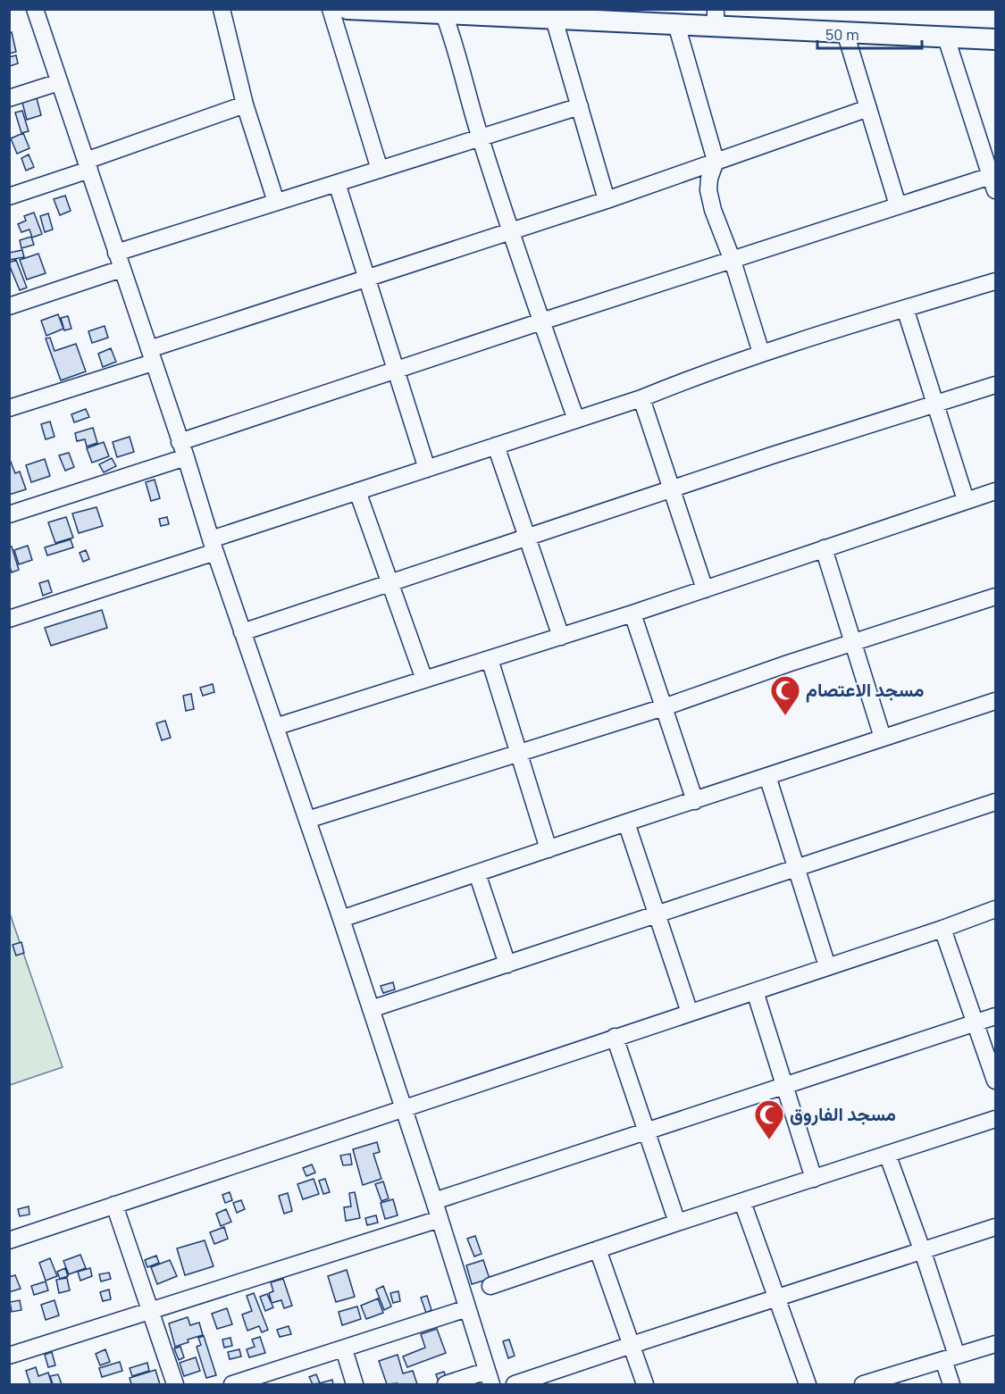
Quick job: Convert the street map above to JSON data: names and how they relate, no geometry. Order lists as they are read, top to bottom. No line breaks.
{"places":{"mosque":["مسجد الاعتصام","مسجد الفاروق"]},"scale_bar":"50 m"}
